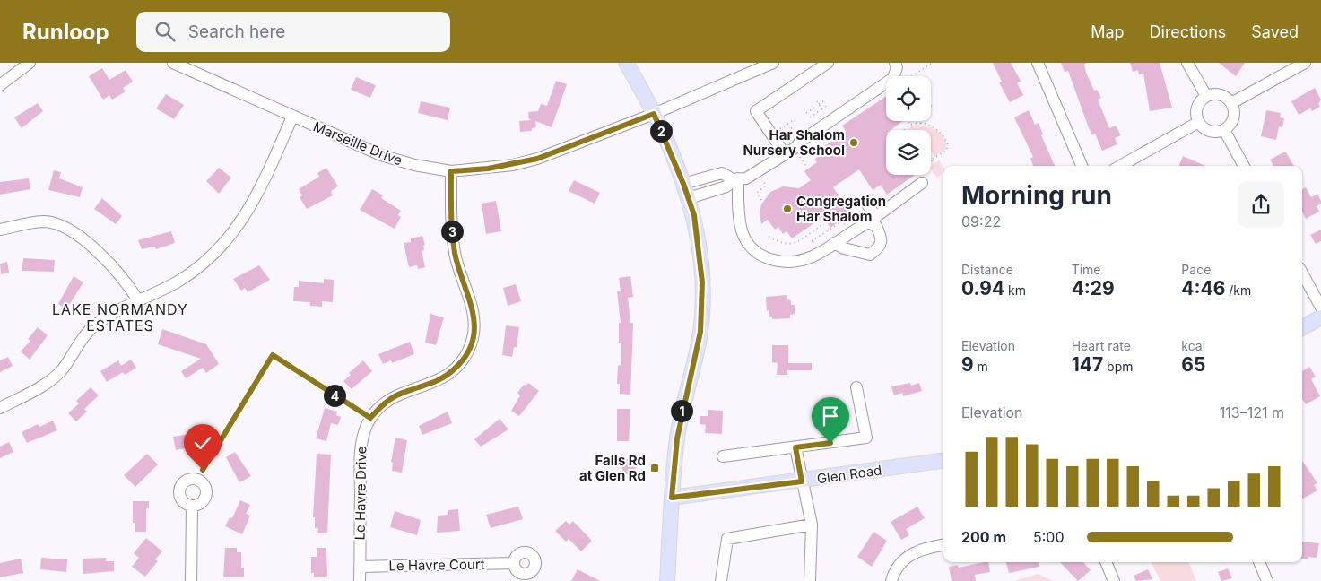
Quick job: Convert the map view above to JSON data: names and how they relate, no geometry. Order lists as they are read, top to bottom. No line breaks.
{"streets":{"main road":["Glen Road"],"street":["Marseille Drive","Le Havre Drive","Le Havre Court"]},"crossings":[["Marseille Drive","Le Havre Drive"],["Le Havre Drive","Le Havre Court"]],"districts":["LAKE NORMANDY ESTATES"],"places":{"other":["Har Shalom Nursery School","Congregation Har Shalom"],"transit":["Falls Rd at Glen Rd"]},"page":{"header":"Runloop","search":"Search here","nav":["Map","Directions","Saved"],"pins":["2","3","4","1"],"heading":["Morning run","09:22"],"stats":[["Distance","0.94 km"],["Time","4:29"],["Pace","4:46 /km"],["Elevation","9 m"],["Heart rate","147 bpm"],["kcal","65"]],"chart":["Elevation","113–121 m"],"list":[{"name":"200 m","note":"5:00"}]}}
